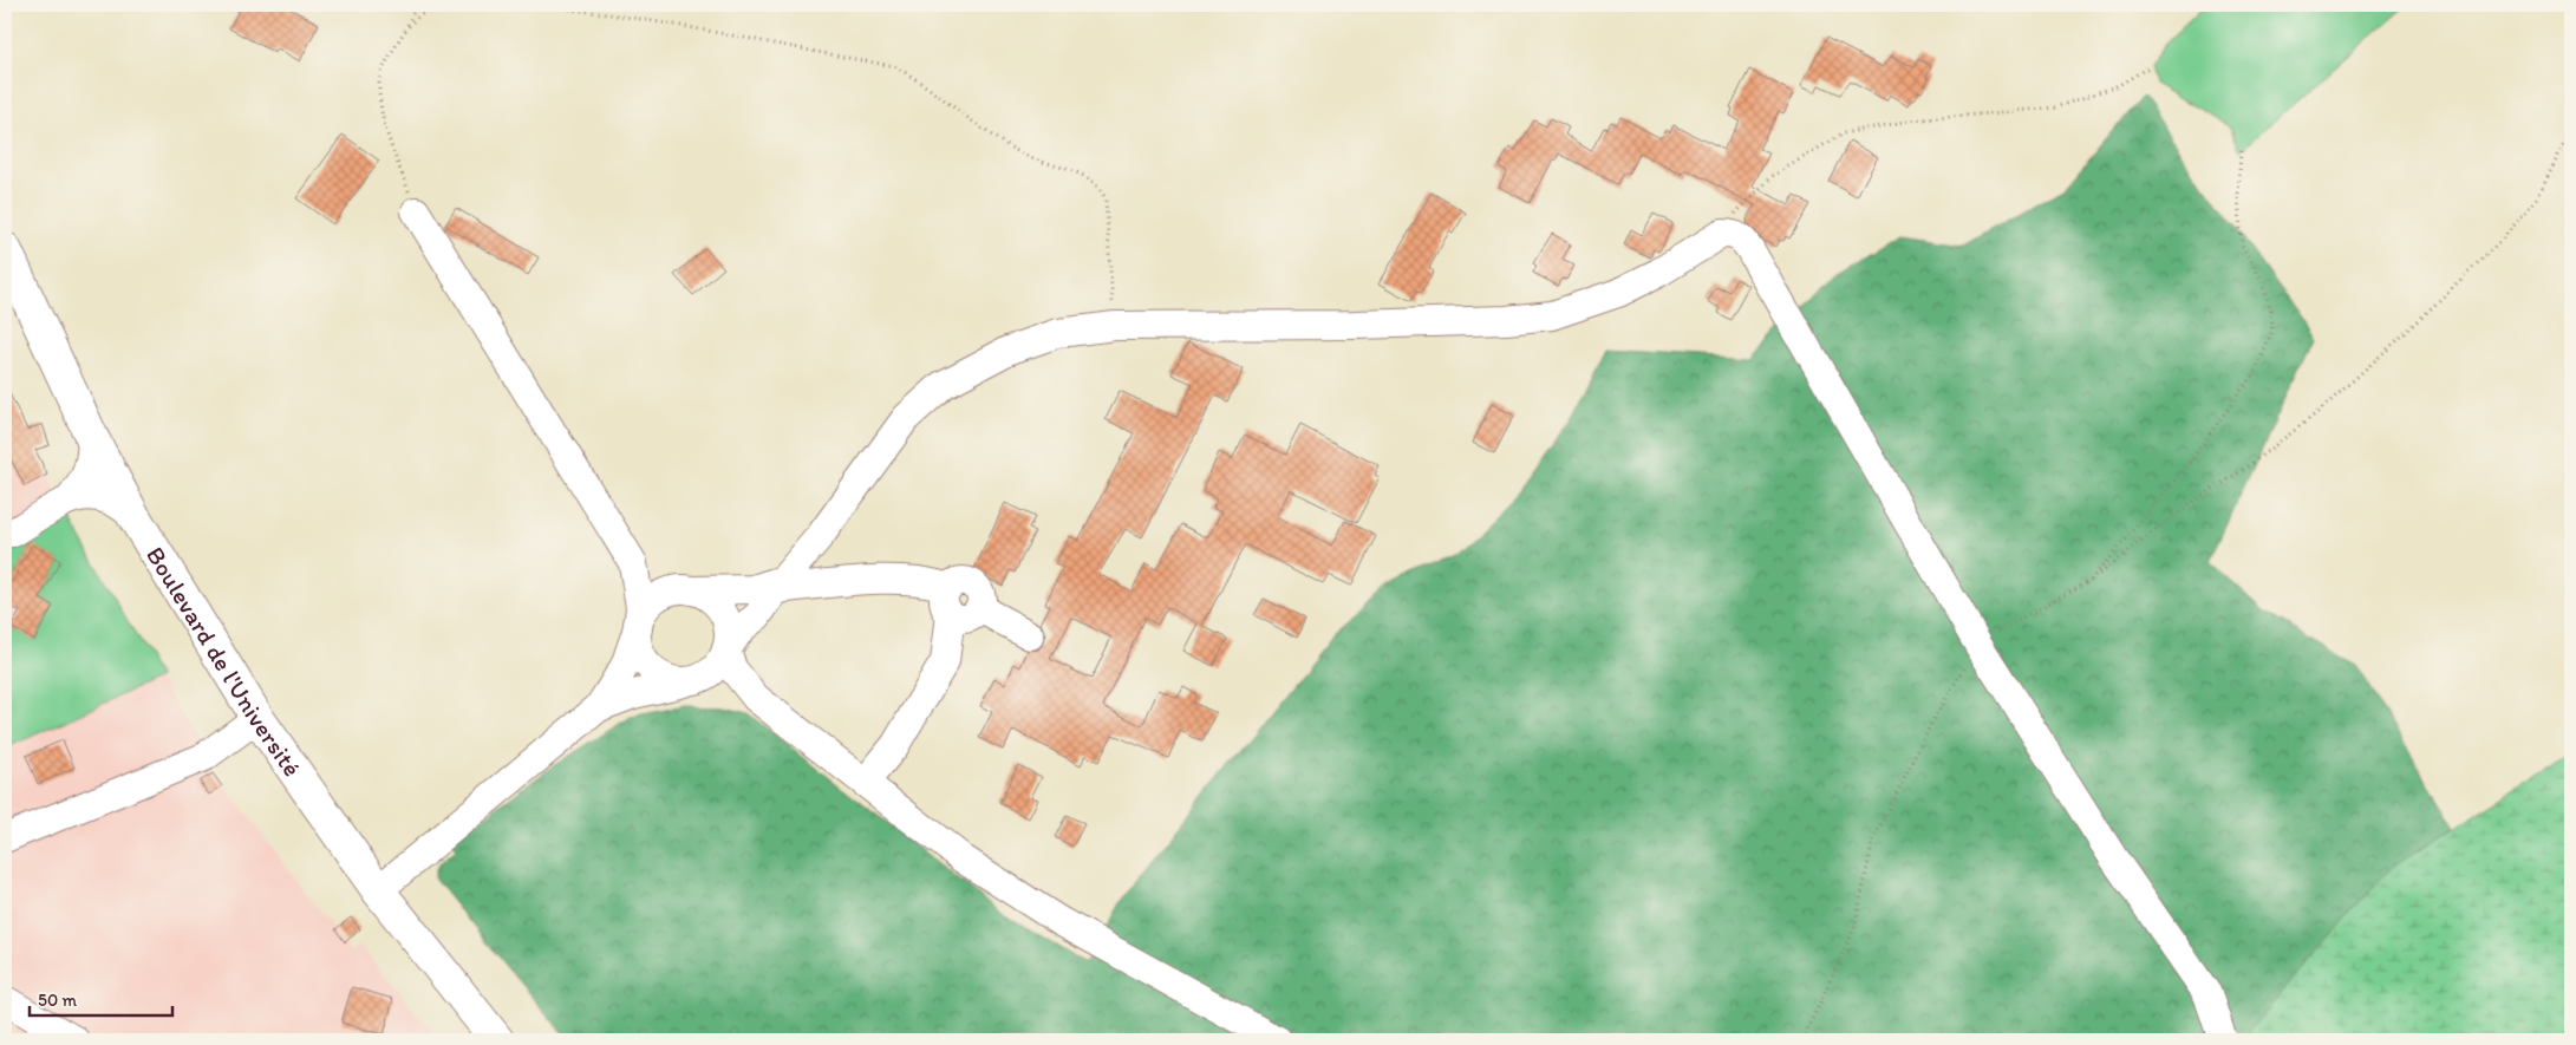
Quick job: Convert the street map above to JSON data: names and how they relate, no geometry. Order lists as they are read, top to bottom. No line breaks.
{"streets":{"main road":["Boulevard de l'Université"]},"scale_bar":"50 m"}
